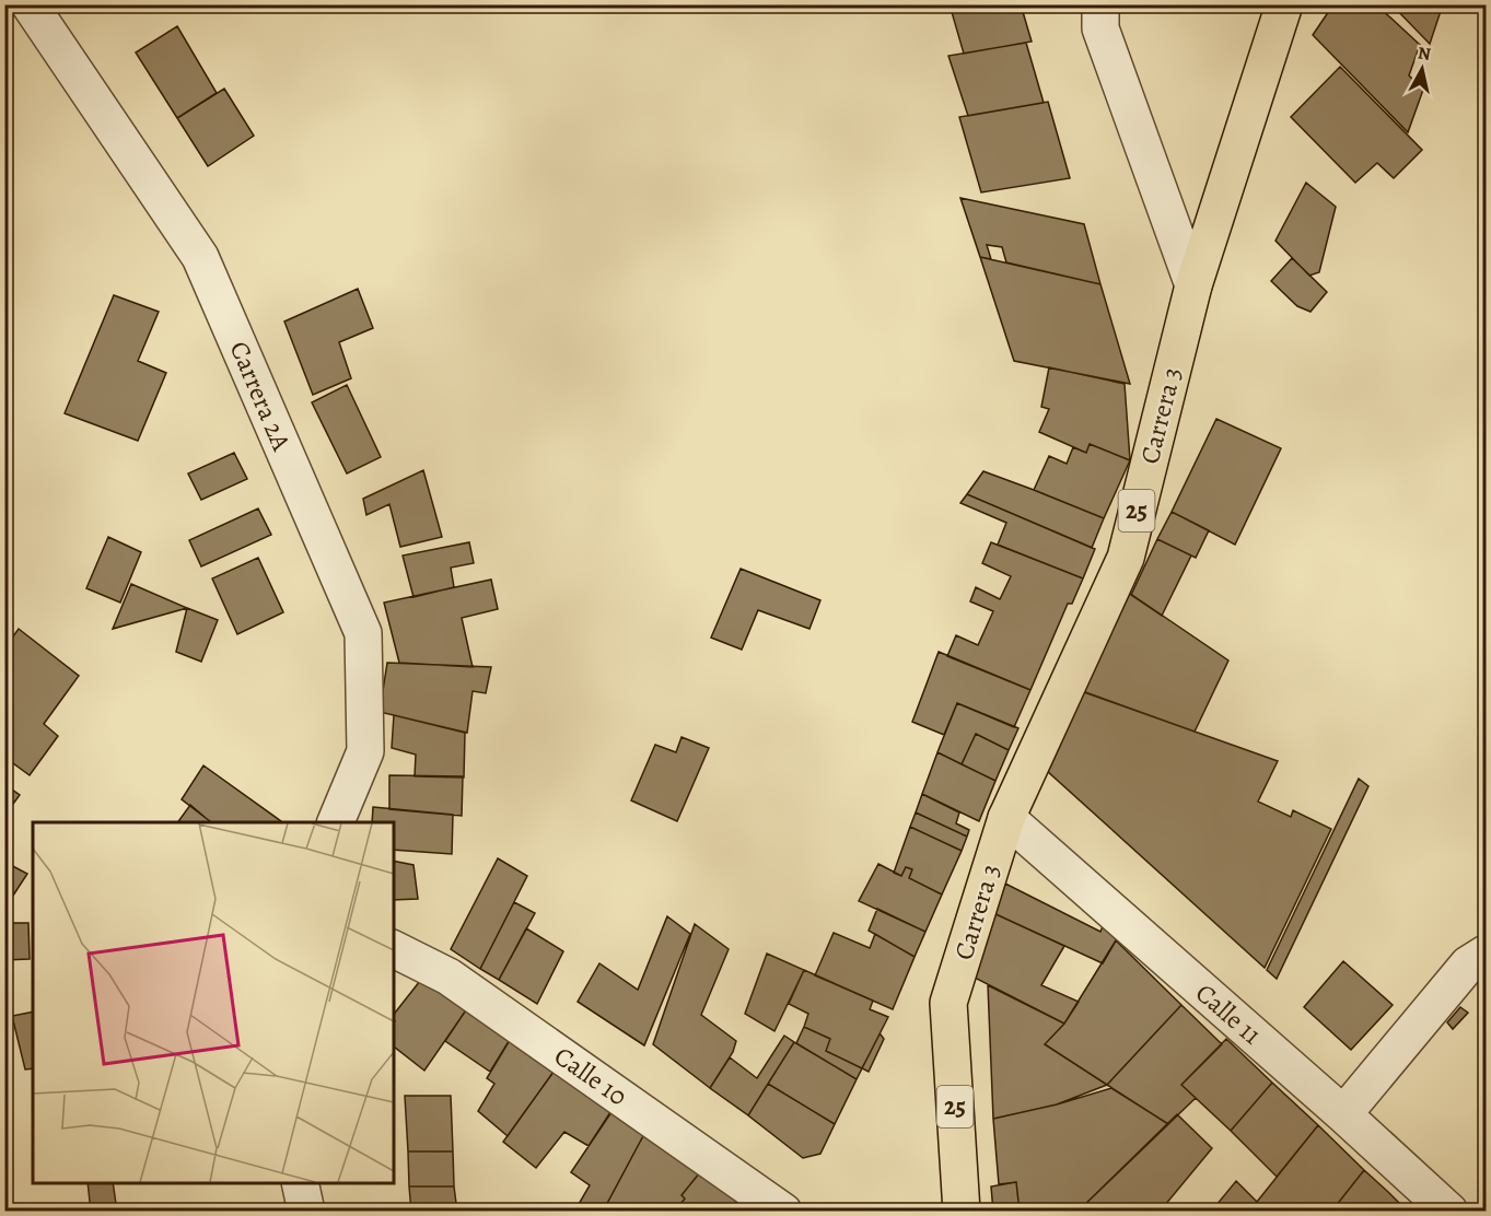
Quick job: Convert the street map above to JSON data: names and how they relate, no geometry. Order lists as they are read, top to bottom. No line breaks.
{"streets":{"main road":["Carrera 3","25"],"street":["Carrera 2A","Calle 11","Calle 10"]},"crossings":[["Carrera 3","Calle 11"]],"north":"top"}
